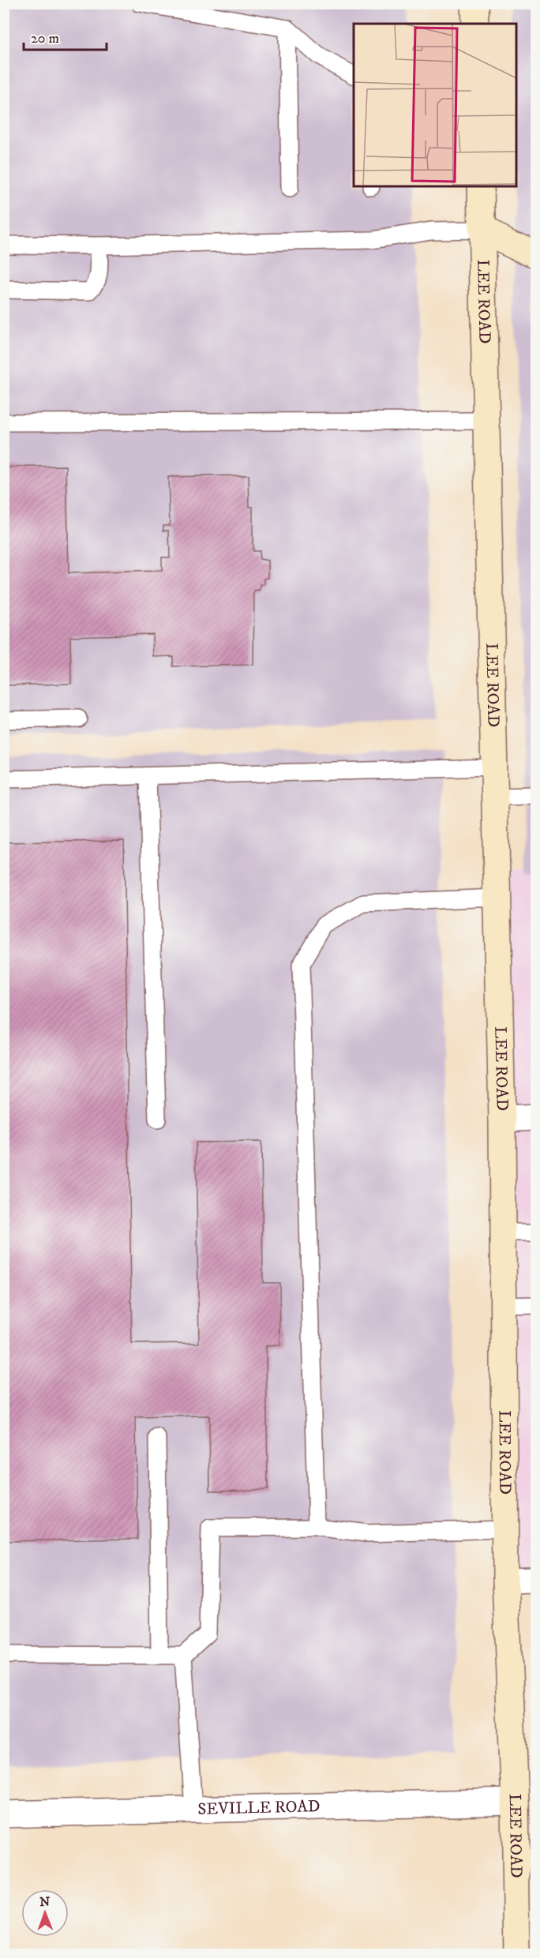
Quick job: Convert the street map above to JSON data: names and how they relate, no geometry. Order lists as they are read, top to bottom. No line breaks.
{"streets":{"main road":["LEE ROAD"],"street":["SEVILLE ROAD"]},"crossings":[["LEE ROAD","SEVILLE ROAD"]],"scale_bar":"20 m","north":"top"}
